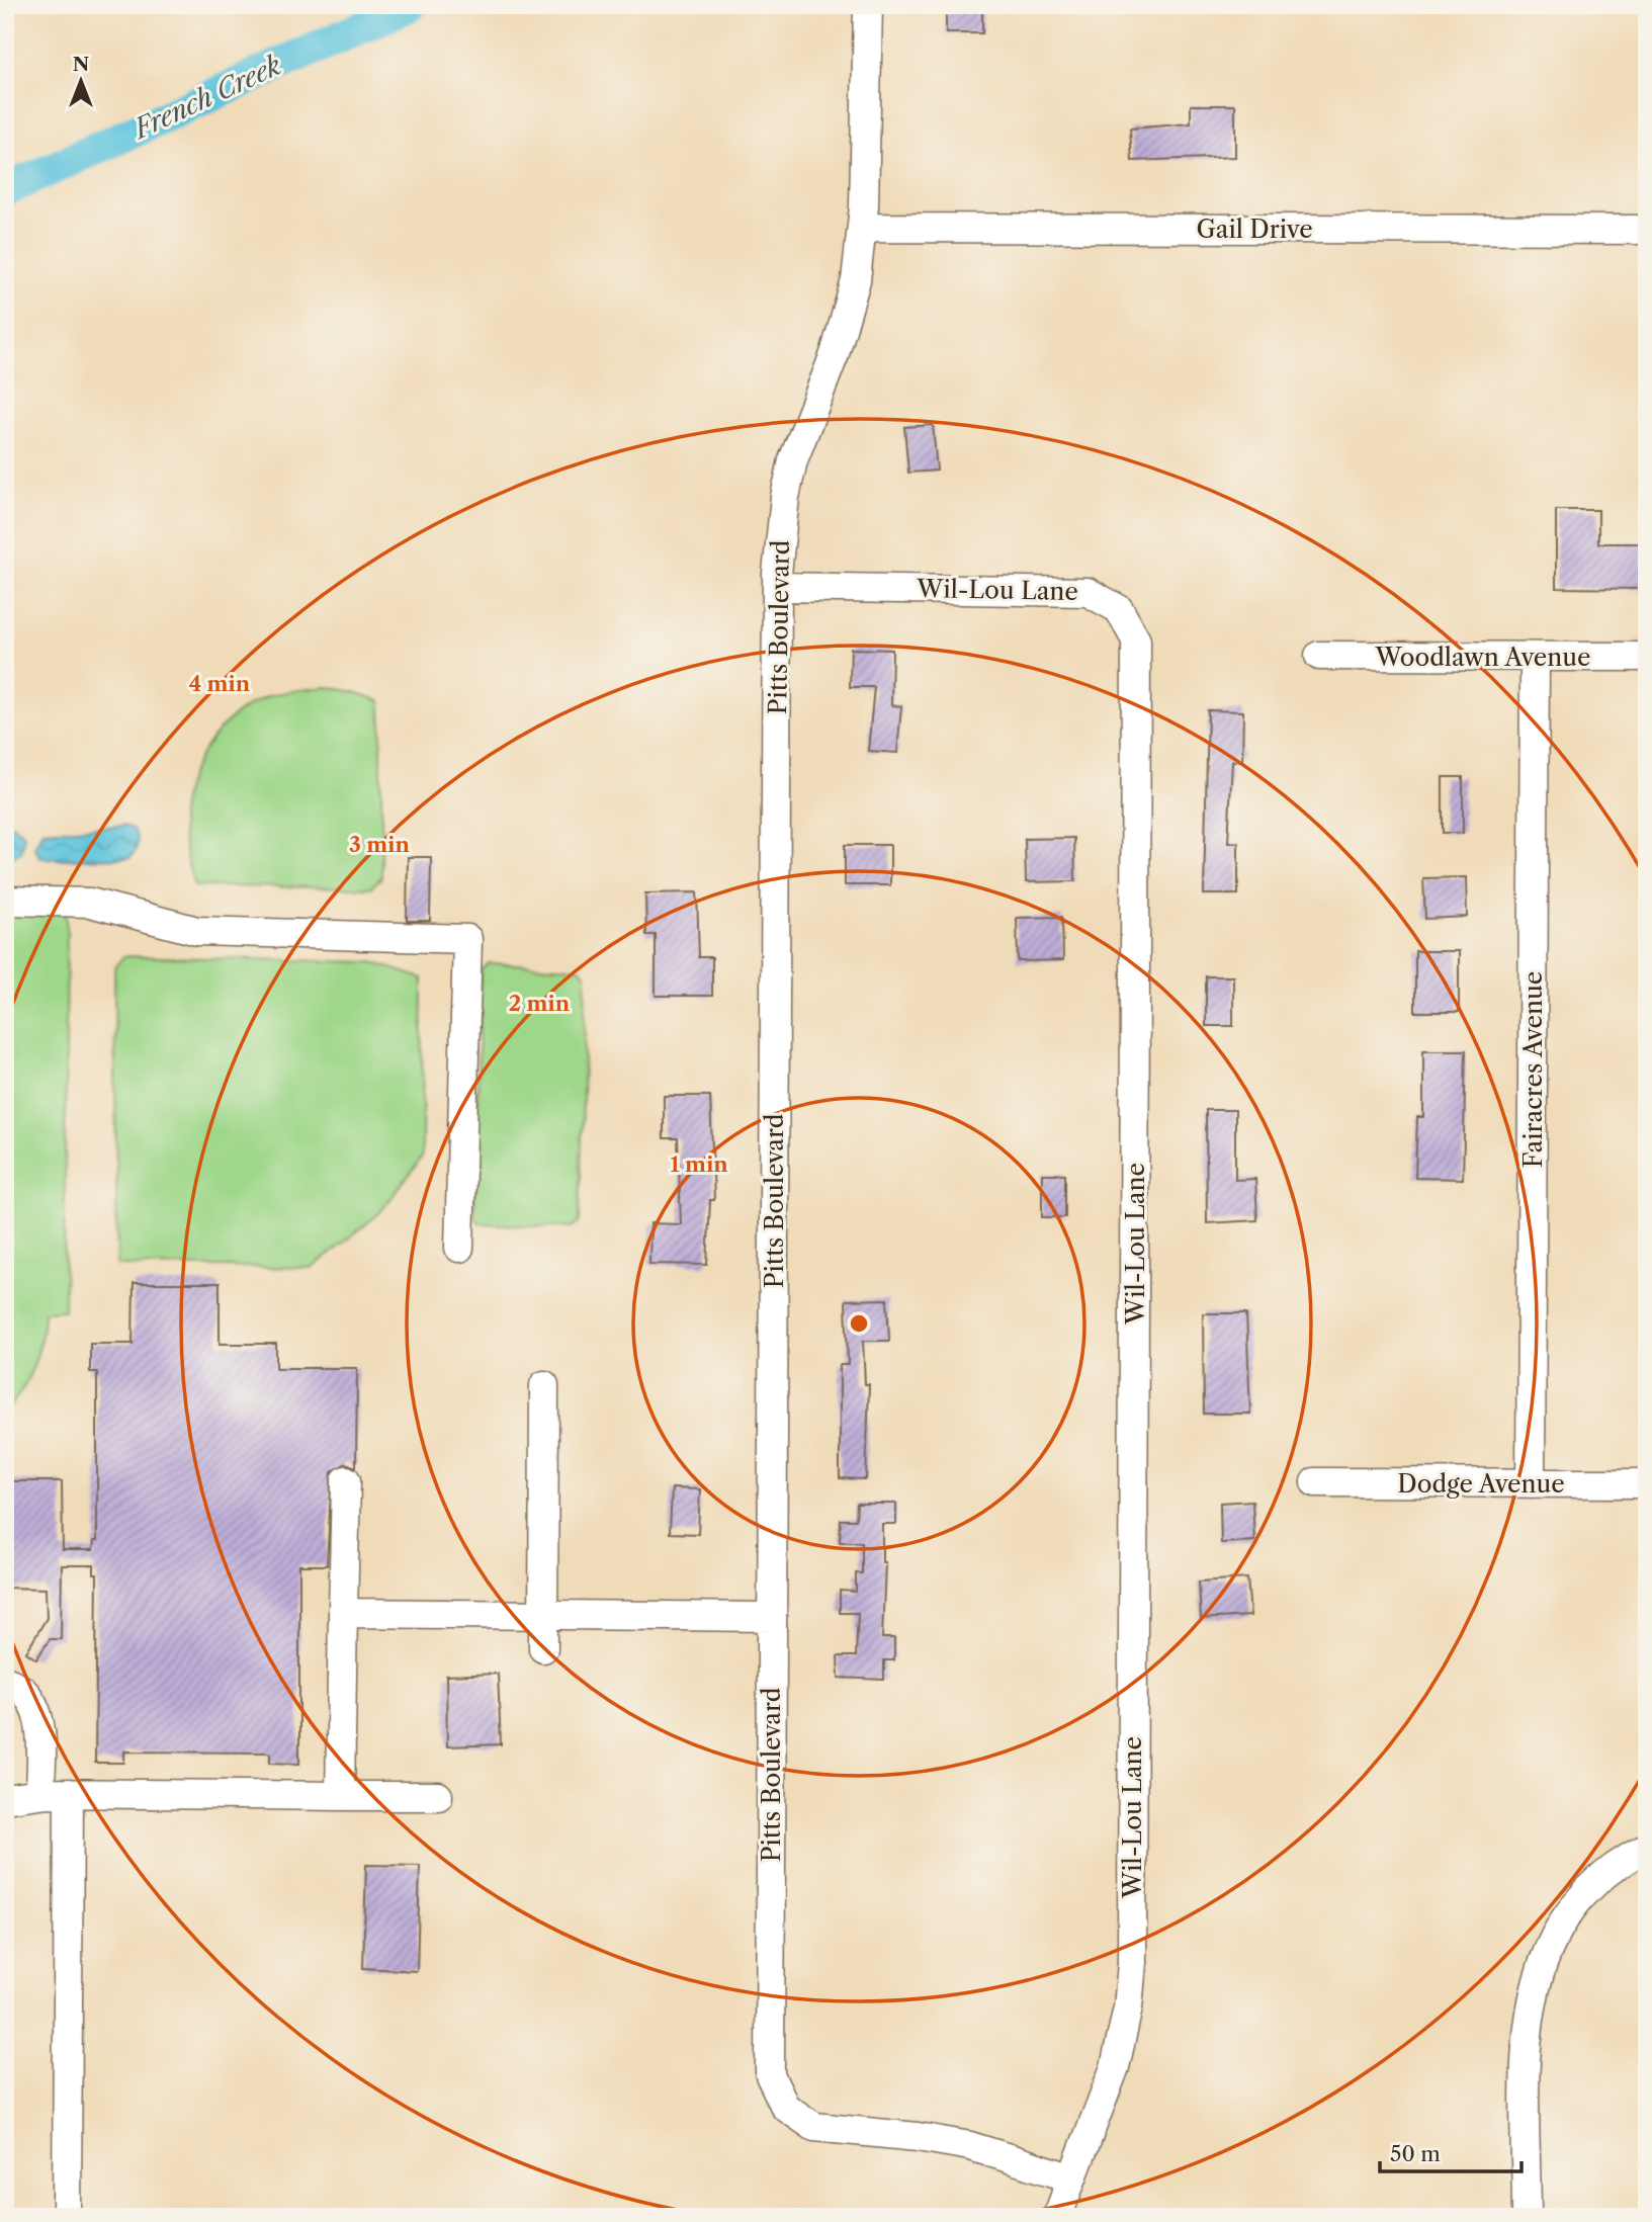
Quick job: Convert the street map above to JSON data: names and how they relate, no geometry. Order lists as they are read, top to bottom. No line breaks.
{"streets":{"street":["Gail Drive","Wil-Lou Lane","Pitts Boulevard","Woodlawn Avenue","Fairacres Avenue","Dodge Avenue"]},"crossings":[["Gail Drive","Pitts Boulevard"],["Wil-Lou Lane","Pitts Boulevard"],["Woodlawn Avenue","Fairacres Avenue"],["Fairacres Avenue","Dodge Avenue"]],"water":["French Creek"],"scale_bar":"50 m","north":"top","rings":["4 min","3 min","2 min","1 min"]}
